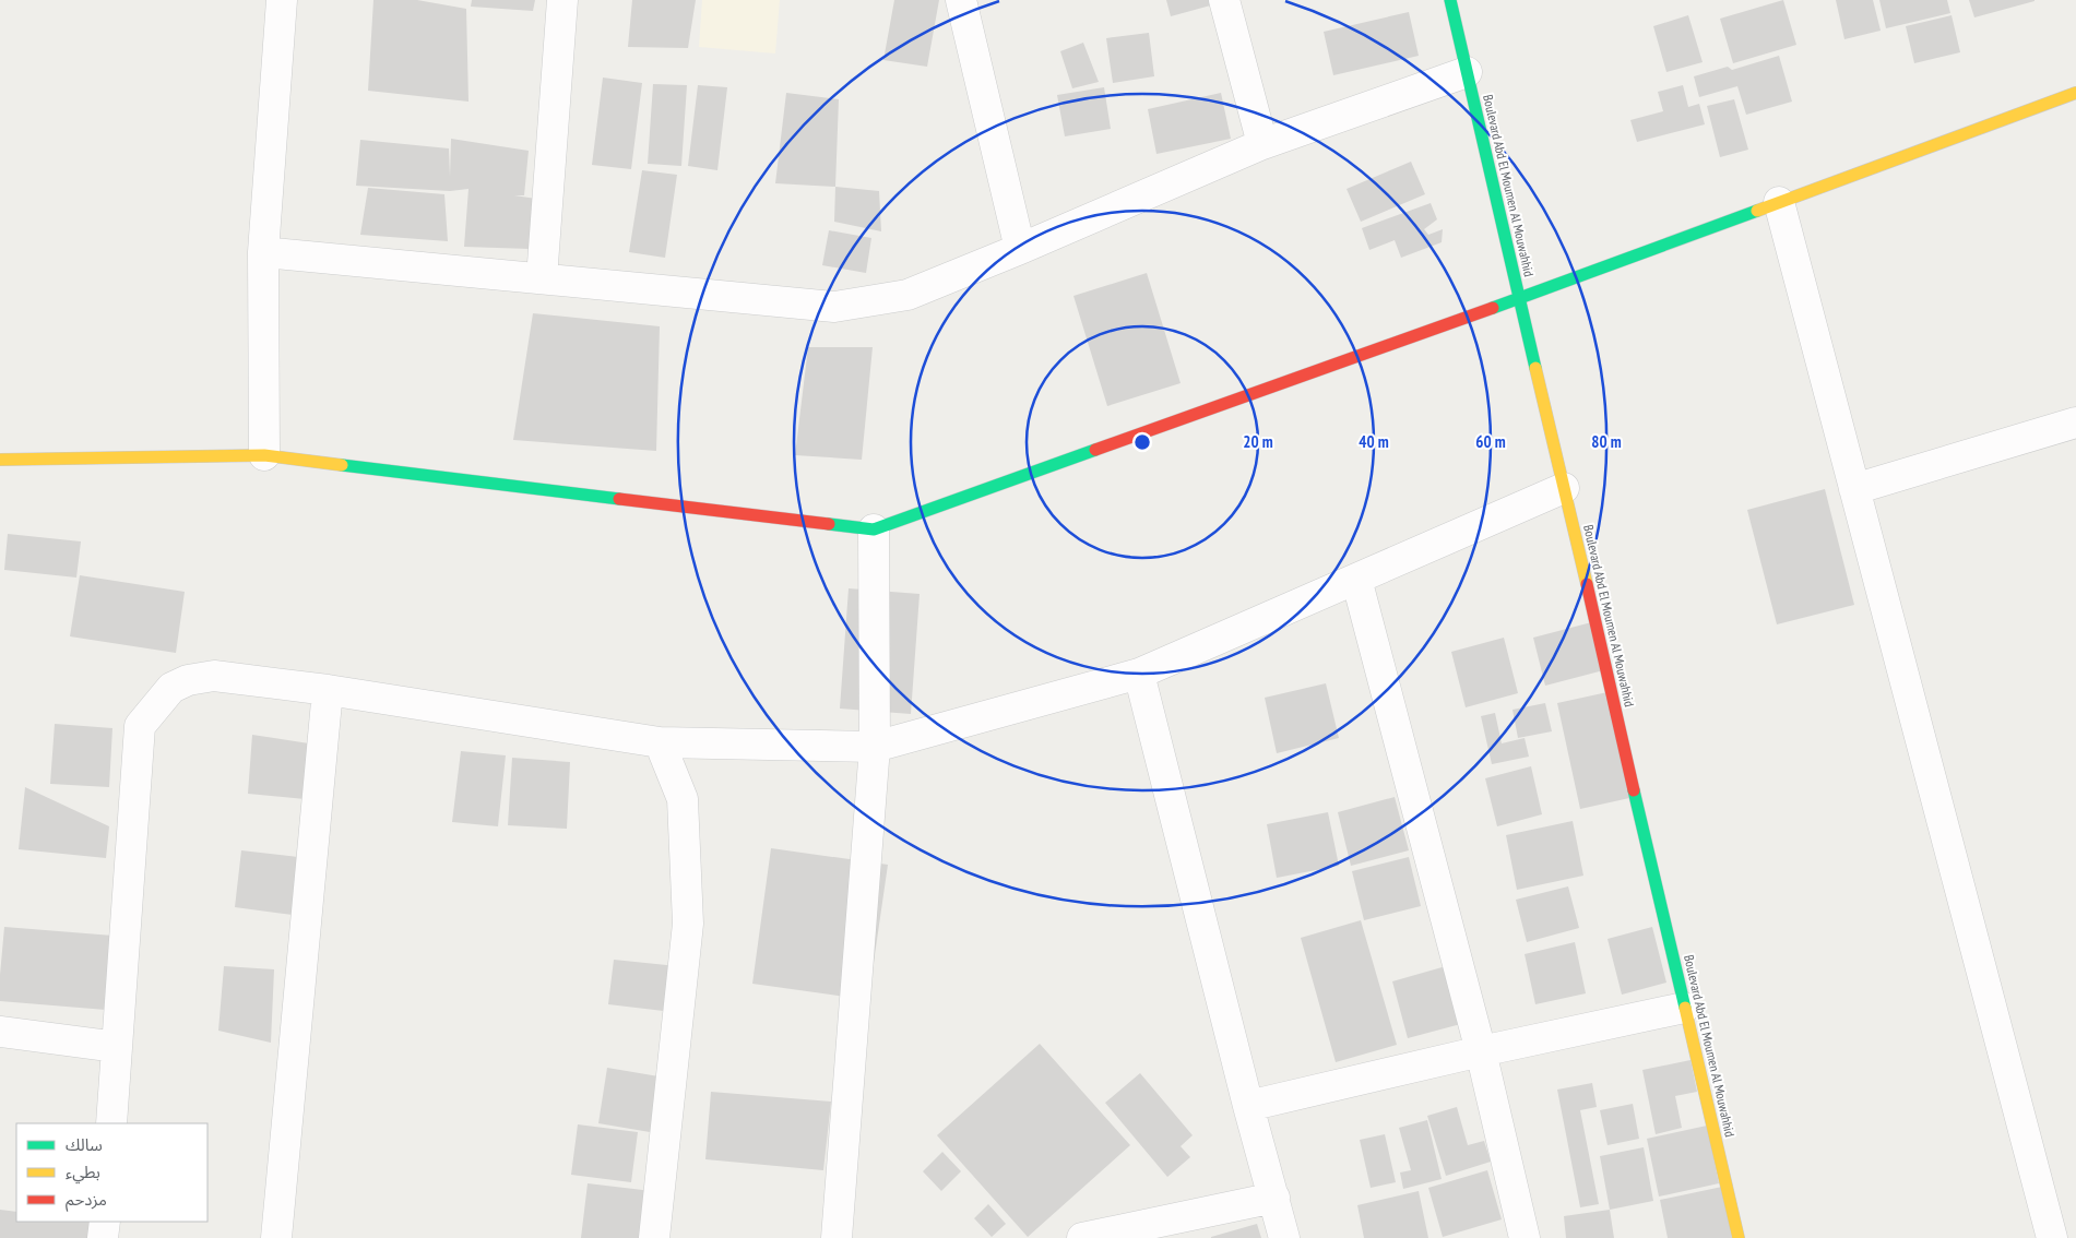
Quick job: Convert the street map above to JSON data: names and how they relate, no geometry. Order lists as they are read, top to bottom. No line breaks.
{"streets":{"street":["Boulevard Abd El Moumen Al Mouwahhid"]},"legend":["سالك","بطيء","مزدحم"],"rings":["20 m","40 m","60 m","80 m"]}
